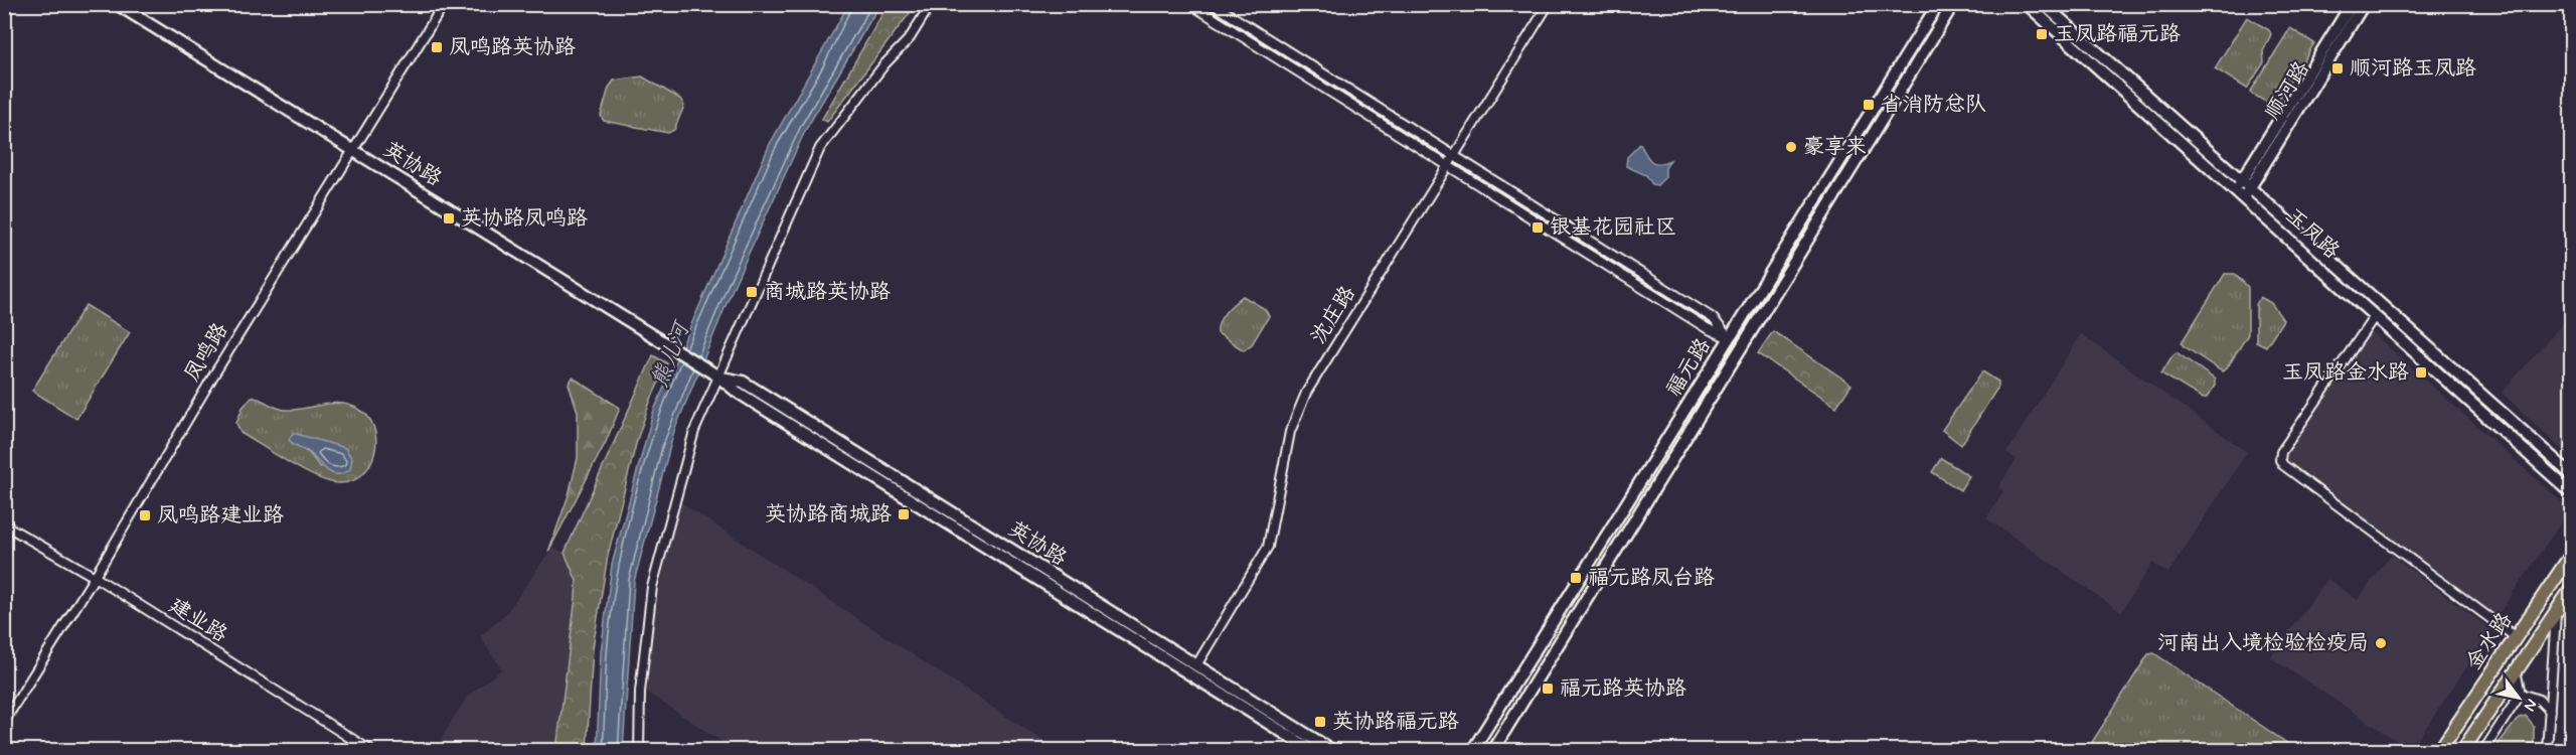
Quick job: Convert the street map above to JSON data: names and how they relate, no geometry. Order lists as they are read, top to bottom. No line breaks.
{"streets":{"main road":["金水路"],"street":["顺河路","英协路","玉凤路","沈庄路","凤鸣路","福元路","建业路"]},"crossings":[["顺河路","玉凤路"],["英协路","沈庄路"],["英协路","凤鸣路"],["凤鸣路","建业路"]],"water":["熊儿河"],"places":{"transit":["玉凤路福元路","凤鸣路英协路","顺河路玉凤路","省消防总队","英协路凤鸣路","银基花园社区","商城路英协路","玉凤路金水路","英协路商城路","凤鸣路建业路","福元路凤台路","福元路英协路","英协路福元路"],"other":["豪享来","河南出入境检验检疫局"]},"north":"bottom right"}
